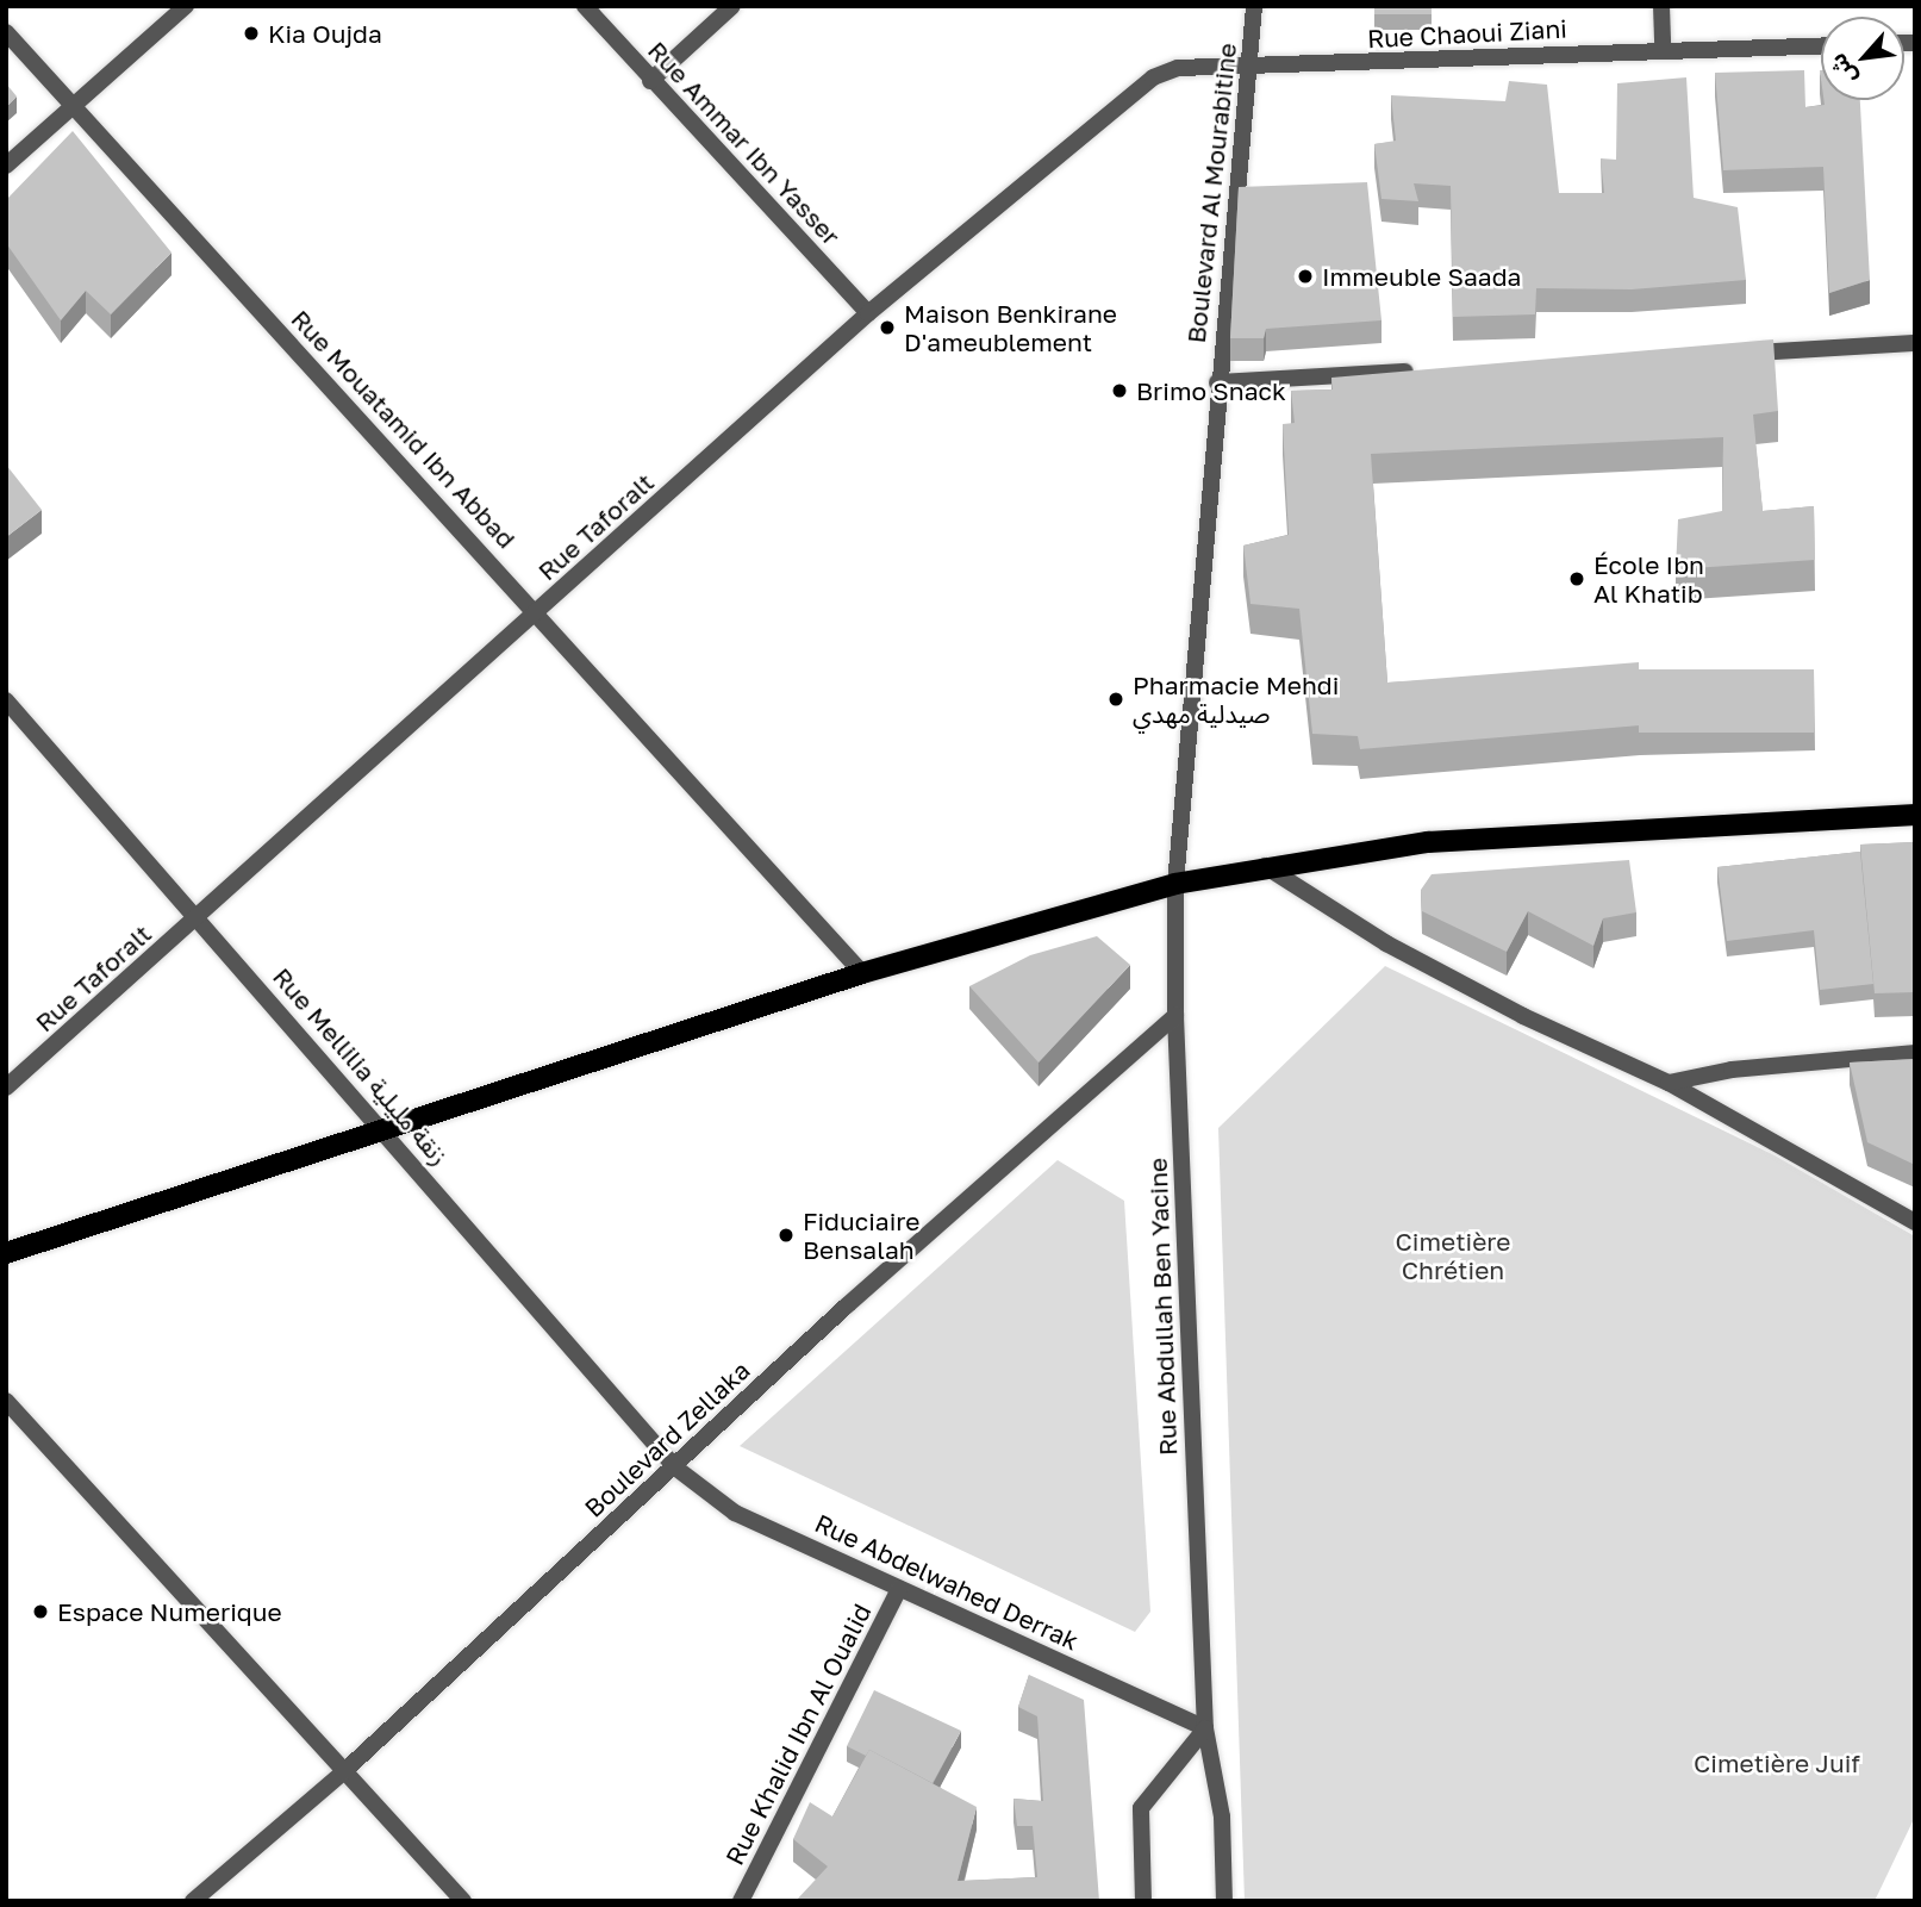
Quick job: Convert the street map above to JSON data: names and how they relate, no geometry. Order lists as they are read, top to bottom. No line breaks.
{"streets":{"street":["Rue Chaoui Ziani","Rue Ammar Ibn Yasser","Boulevard Al Mourabitine","Rue Mouatamid Ibn Abbad","Rue Taforalt","Rue Mellilia زنقة مليلية","Rue Abdullah Ben Yacine","Boulevard Zellaka","Rue Abdelwahed Derrak","Rue Khalid Ibn Al Oualid"]},"crossings":[["Rue Chaoui Ziani","Boulevard Al Mourabitine"],["Rue Chaoui Ziani","Rue Taforalt"],["Rue Ammar Ibn Yasser","Rue Taforalt"],["Boulevard Al Mourabitine","Rue Taforalt"],["Boulevard Al Mourabitine","Rue Abdullah Ben Yacine"],["Rue Mouatamid Ibn Abbad","Rue Taforalt"],["Rue Taforalt","Rue Mellilia زنقة مليلية"],["Rue Mellilia زنقة مليلية","Boulevard Zellaka"],["Rue Mellilia زنقة مليلية","Rue Abdelwahed Derrak"],["Rue Abdullah Ben Yacine","Boulevard Zellaka"],["Rue Abdullah Ben Yacine","Rue Abdelwahed Derrak"],["Boulevard Zellaka","Rue Abdelwahed Derrak"],["Rue Abdelwahed Derrak","Rue Khalid Ibn Al Oualid"]],"parks":["Cimetière Chrétien","Cimetière Juif"],"places":["Kia Oujda","Immeuble Saada","Maison Benkirane D'ameublement","Brimo Snack","École Ibn Al Khatib","Pharmacie Mehdi صيدلية مهدي","Fiduciaire Bensalah","Espace Numerique"],"north":"bottom left"}
